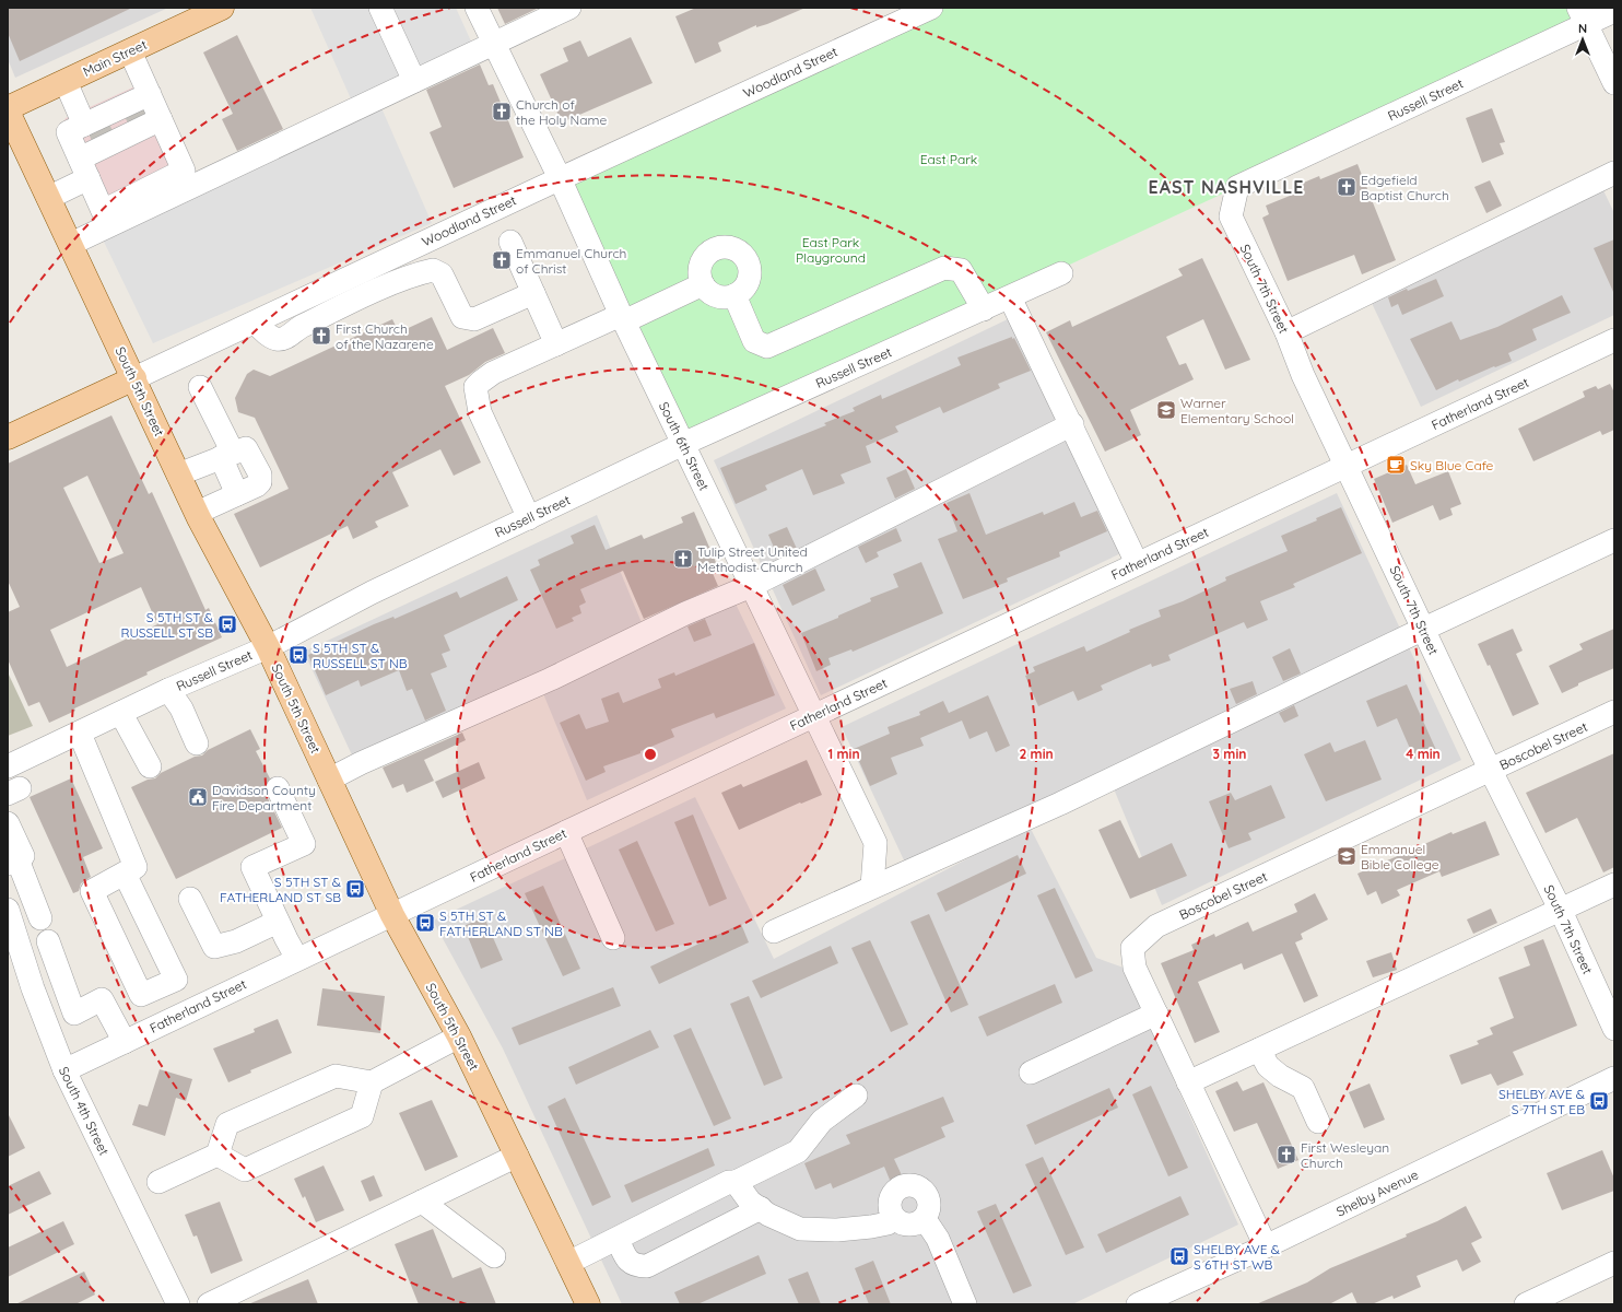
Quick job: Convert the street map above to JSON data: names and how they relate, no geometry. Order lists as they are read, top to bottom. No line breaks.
{"streets":{"main road":["Main Street","Woodland Street","South 5th Street"],"street":["Russell Street","South 7th Street","Fatherland Street","South 6th Street","Boscobel Street","South 4th Street","Shelby Avenue"]},"crossings":[["Woodland Street","South 5th Street"],["Woodland Street","South 6th Street"],["Russell Street","South 7th Street"],["Russell Street","South 5th Street"],["Russell Street","South 6th Street"],["South 7th Street","Fatherland Street"],["South 7th Street","Boscobel Street"],["South 5th Street","Fatherland Street"],["Fatherland Street","South 6th Street"],["Fatherland Street","South 4th Street"],["Boscobel Street","Shelby Avenue"]],"districts":["EAST NASHVILLE"],"parks":["East Park","East Park Playground"],"places":{"church":["Church of the Holy Name","Edgefield Baptist Church","Emmanuel Church of Christ","First Church of the Nazarene","Tulip Street United Methodist Church","First Wesleyan Church"],"school or university":["Warner Elementary School","Emmanuel Bible College"],"cafe":["Sky Blue Cafe"],"bus stop":["S 5TH ST & RUSSELL ST SB","S 5TH ST & RUSSELL ST NB","S 5TH ST & FATHERLAND ST SB","S 5TH ST & FATHERLAND ST NB","SHELBY AVE & S 7TH ST EB","SHELBY AVE & S 6TH ST WB"],"public building":["Davidson County Fire Department"]},"north":"top","rings":["1 min","2 min","3 min","4 min"]}
